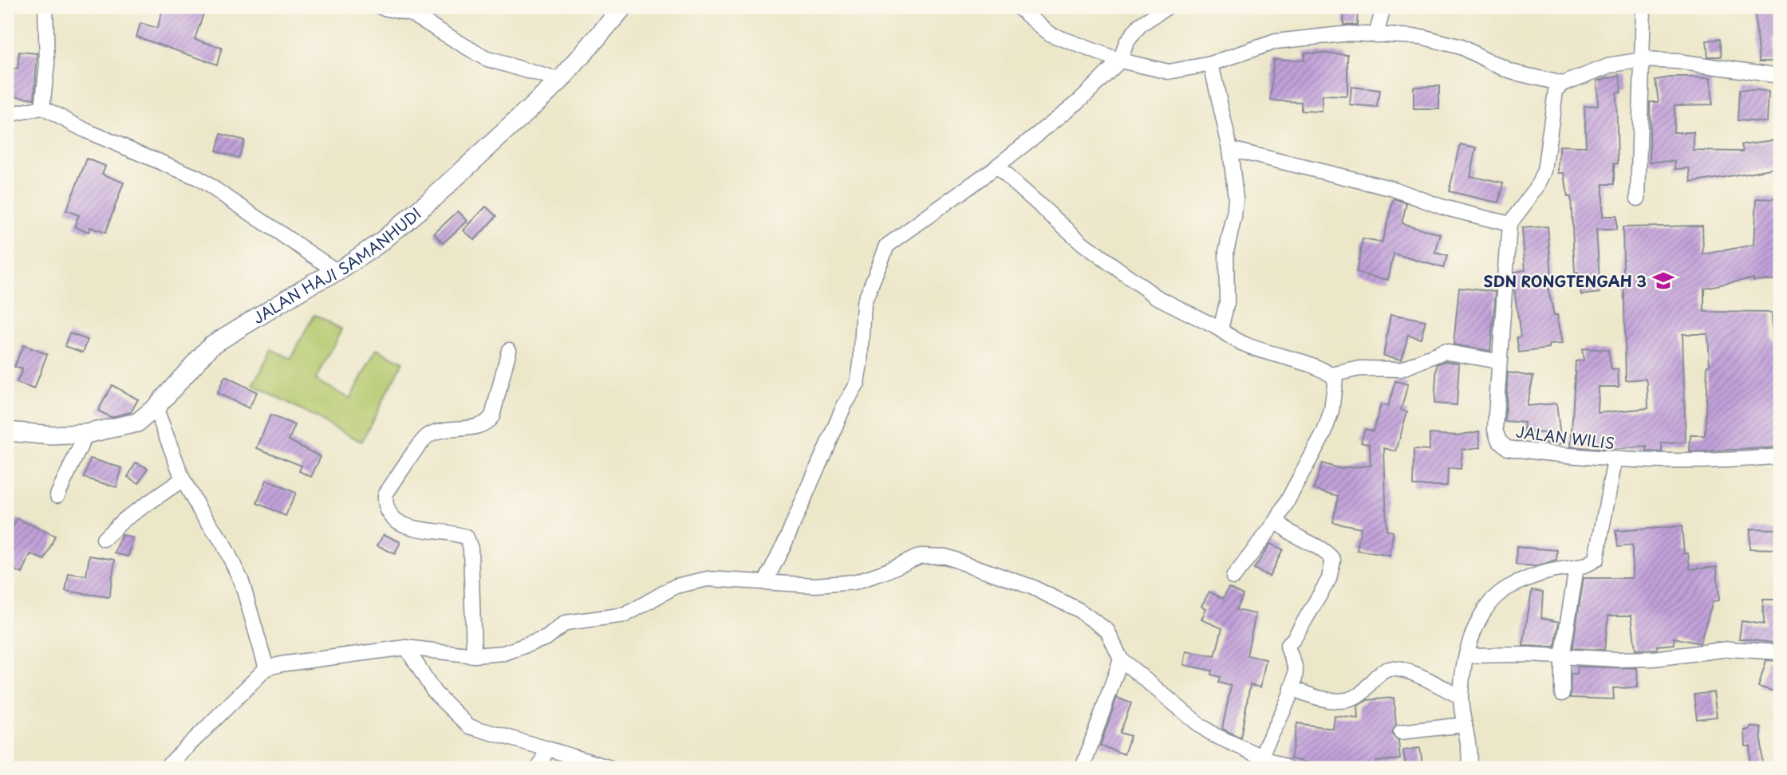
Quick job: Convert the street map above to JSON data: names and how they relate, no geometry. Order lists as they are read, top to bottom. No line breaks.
{"streets":{"street":["JALAN HAJI SAMANHUDI","JALAN WILIS"]},"places":{"school or university":["SDN RONGTENGAH 3"]}}
